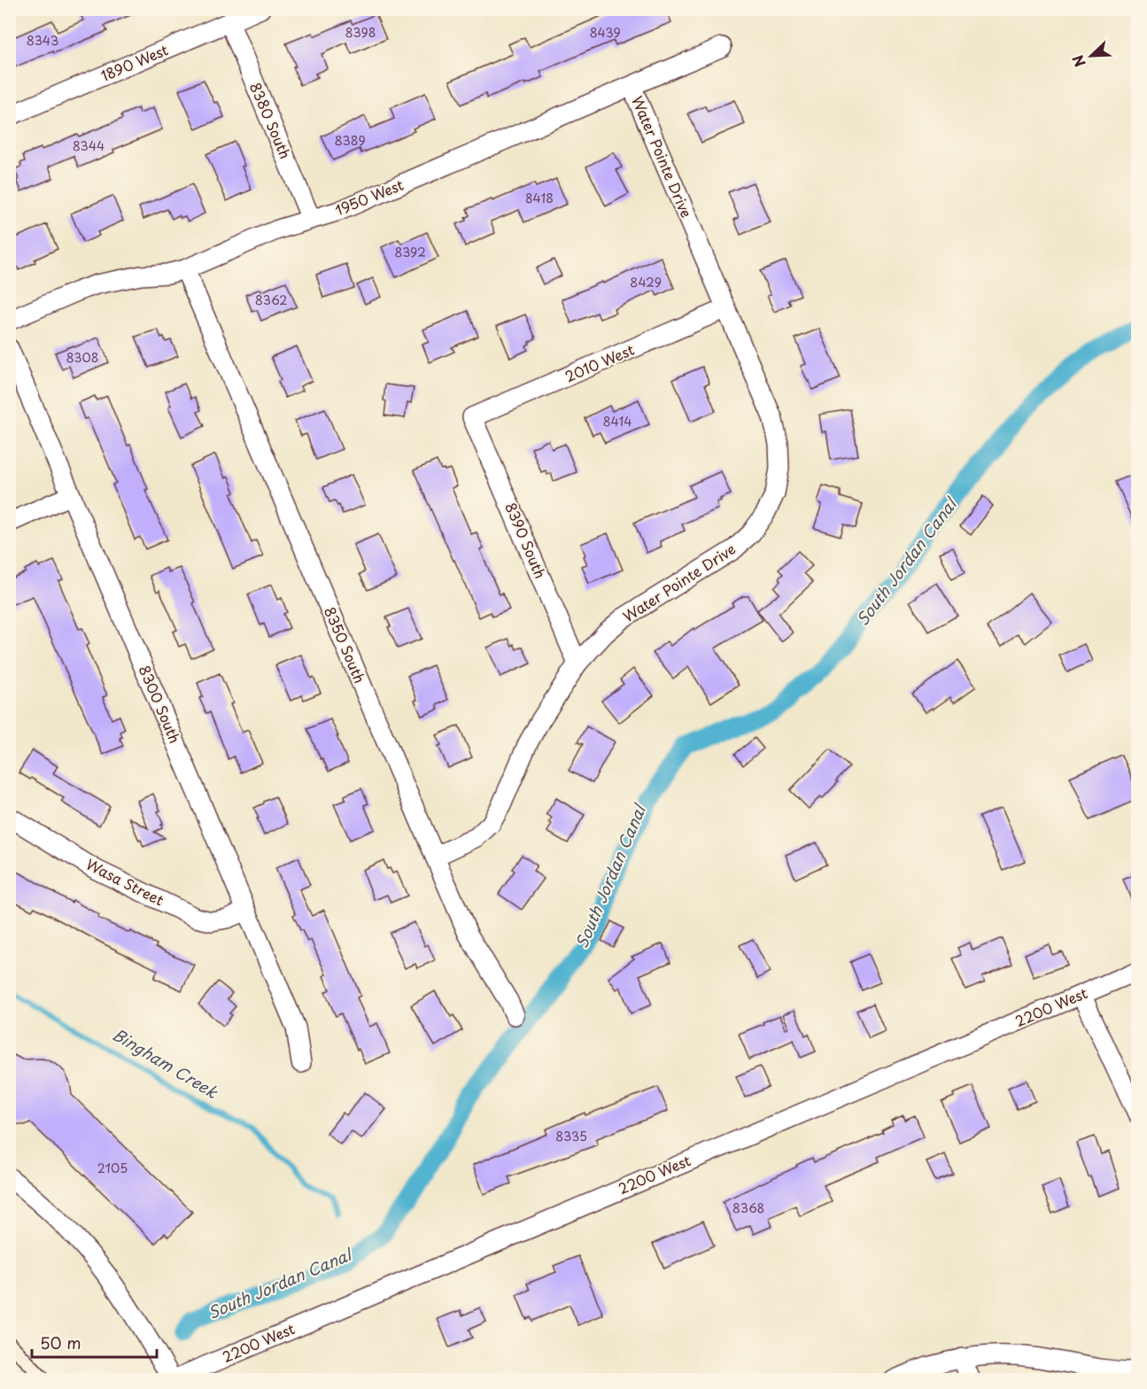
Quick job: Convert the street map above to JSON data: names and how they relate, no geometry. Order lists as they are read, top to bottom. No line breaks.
{"streets":{"street":["1890 West","8380 South","Water Pointe Drive","1950 West","2010 West","8390 South","8350 South","8300 South","Wasa Street","2200 West"]},"crossings":[["1890 West","8380 South"],["8380 South","1950 West"],["Water Pointe Drive","1950 West"],["Water Pointe Drive","2010 West"],["Water Pointe Drive","8390 South"],["Water Pointe Drive","8350 South"],["1950 West","8350 South"],["2010 West","8390 South"],["8300 South","Wasa Street"]],"water":["South Jordan Canal","Bingham Creek"],"house_numbers":["8398","8439","8343","8389","8344","8418","8392","8429","8362","8308","8414","8335","2105","8368"],"scale_bar":"50 m","north":"bottom left"}
